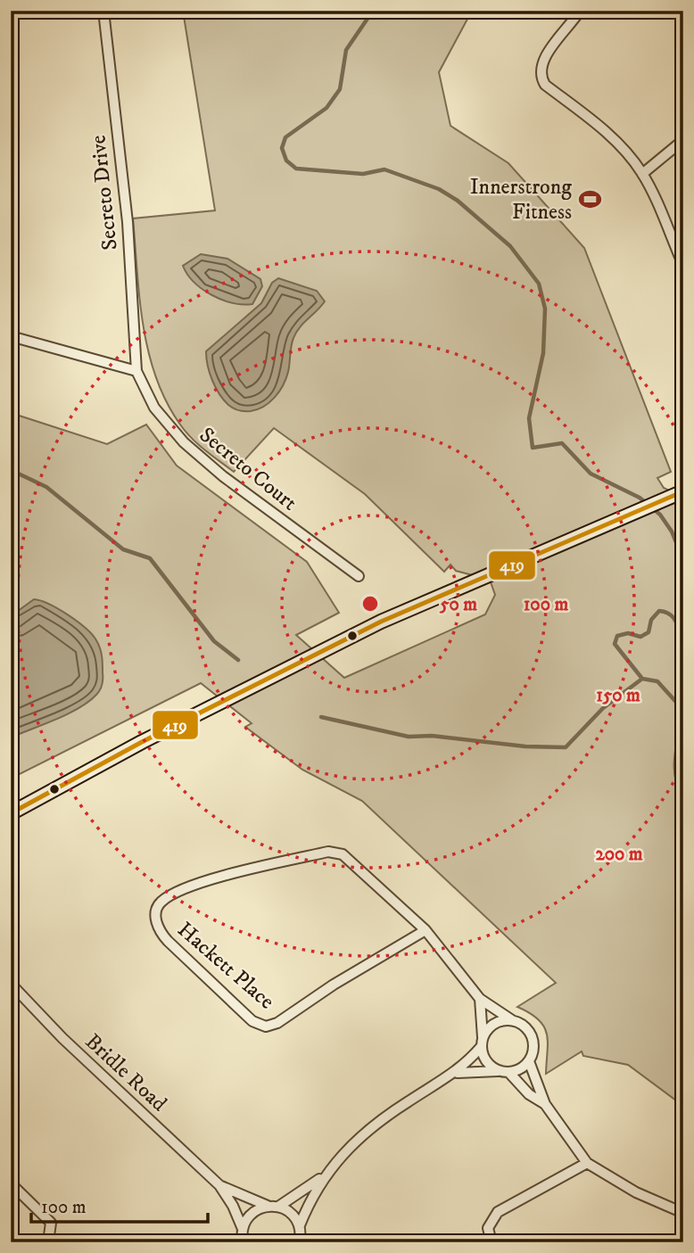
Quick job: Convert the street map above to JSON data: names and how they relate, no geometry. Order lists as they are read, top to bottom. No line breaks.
{"streets":{"street":["Secreto Drive","Secreto Court","Hackett Place","Bridle Road"]},"crossings":[["Secreto Drive","Secreto Court"]],"places":{"sports":["Innerstrong Fitness"]},"lines":["transit line 419"],"scale_bar":"100 m","rings":["50 m","100 m","150 m","200 m"]}
